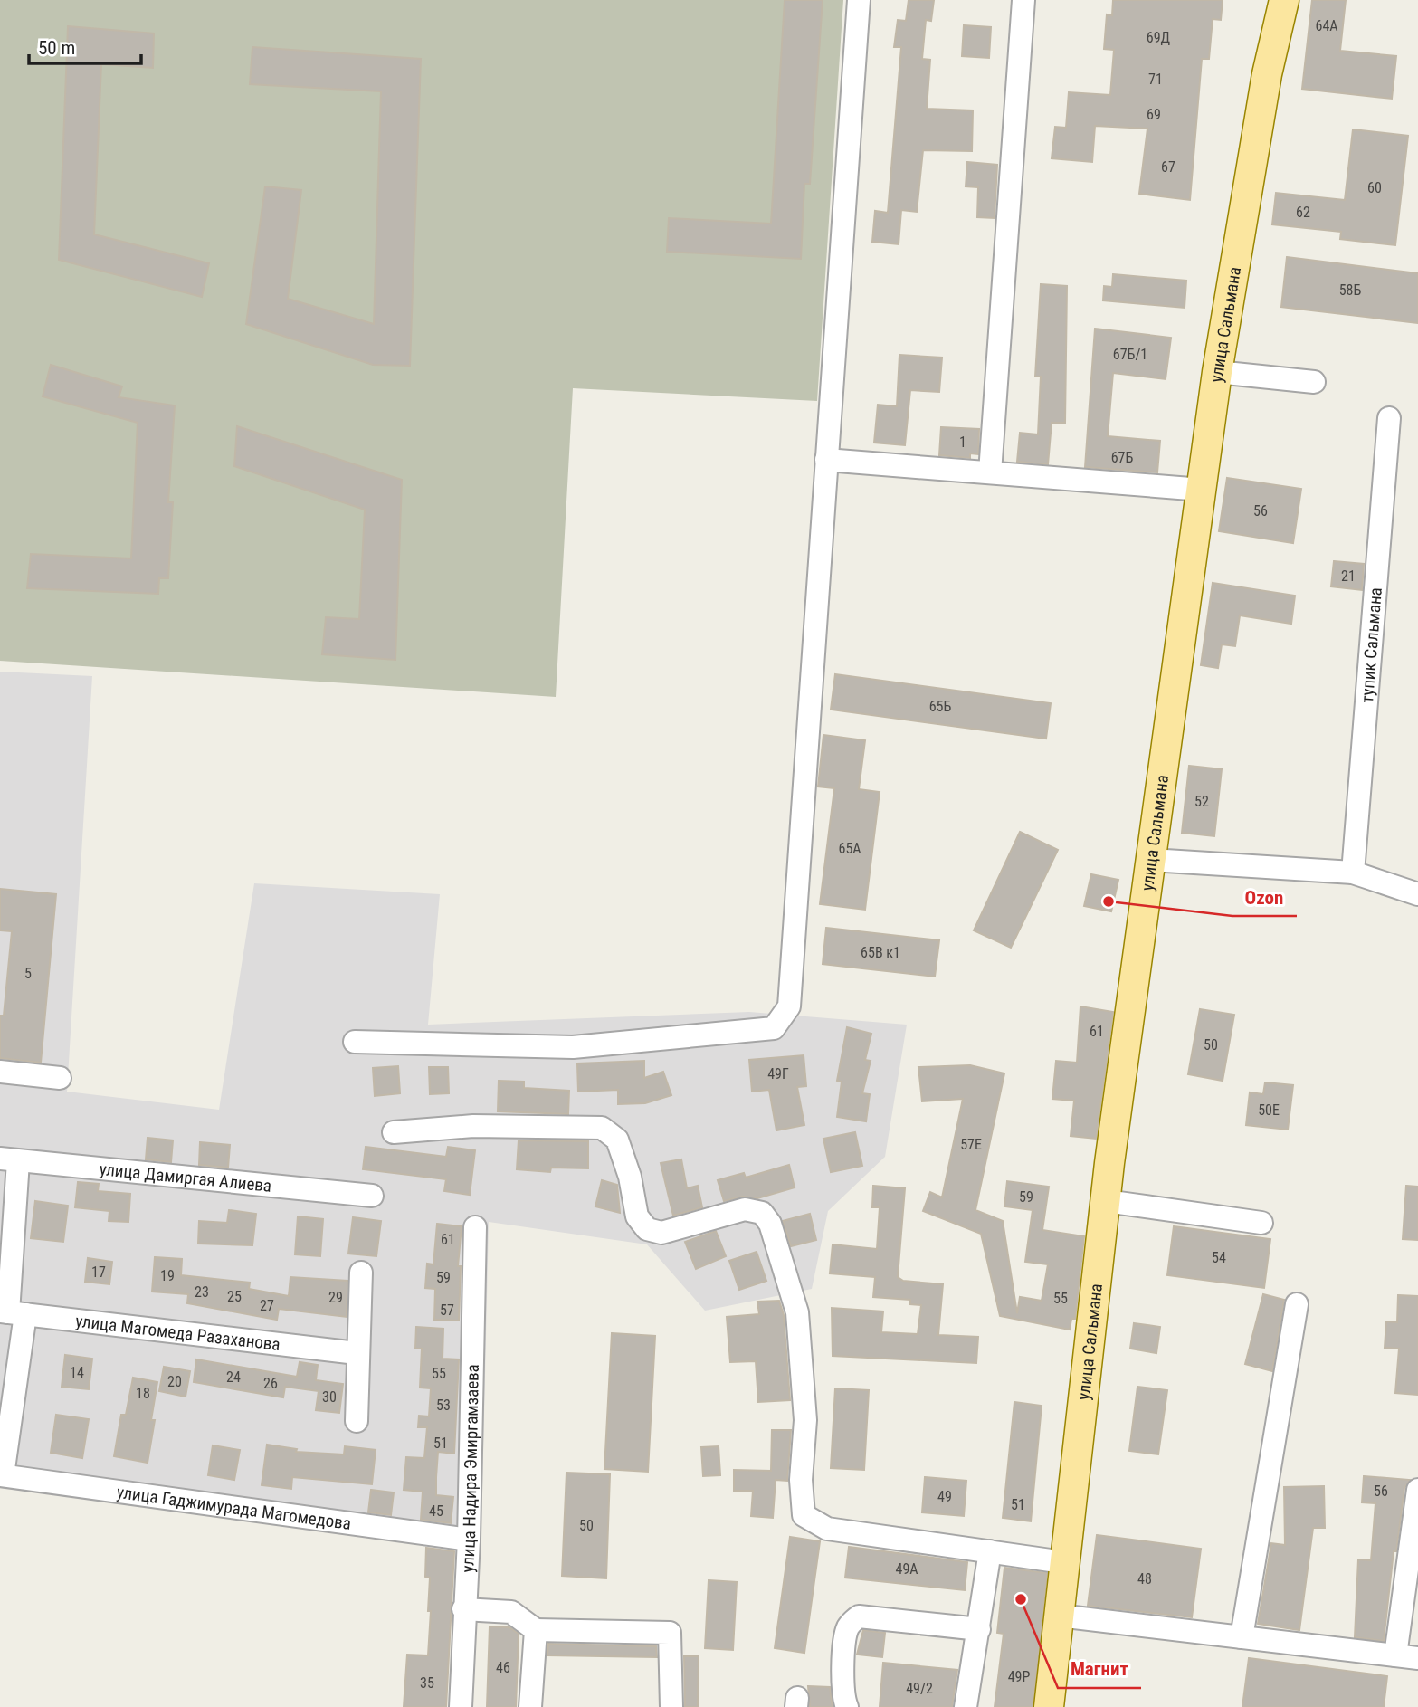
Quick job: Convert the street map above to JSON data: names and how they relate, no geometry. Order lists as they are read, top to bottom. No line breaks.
{"streets":{"main road":["улица Сальмана"],"street":["тупик Сальмана","улица Дамиргая Алиева","улица Магомеда Разаханова","улица Надира Эмиргамзаева","улица Гаджимурада Магомедова"]},"crossings":[["улица Надира Эмиргамзаева","улица Гаджимурада Магомедова"]],"places":["Ozon","Магнит"],"house_numbers":["64А","69Д","71","69","67","60","62","58Б","67Б/1","1","67Б","56","21","65Б","52","65А","65В к1","5","61","50","49Г","50Е","57Е","59","61","54","17","19","59","23","25","29","55","27","57","14","55","24","20","26","18","30","53","51","56","49","51","45","50","49А","48","46","49Р","35","49/2"],"scale_bar":"50 m"}
